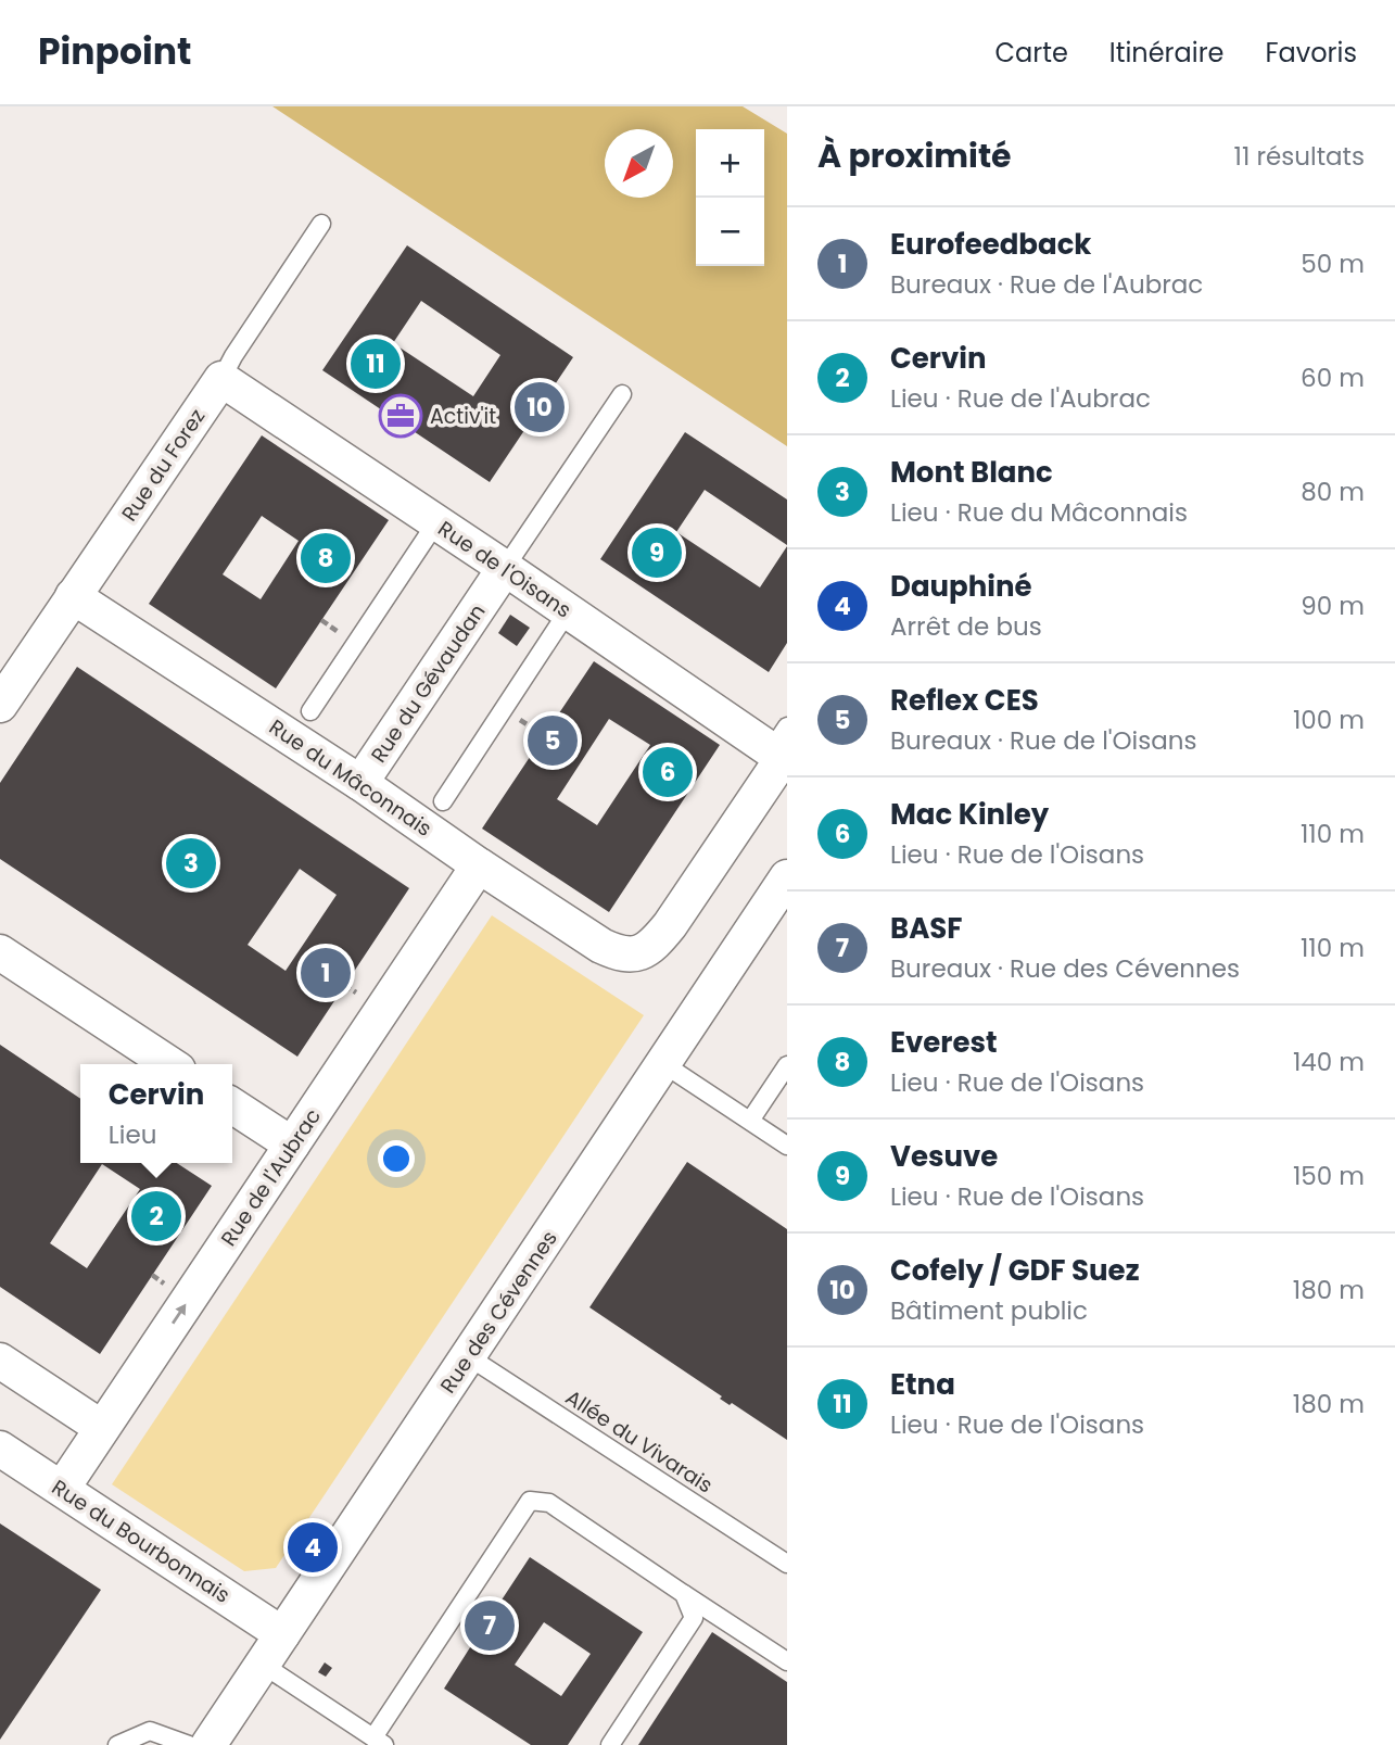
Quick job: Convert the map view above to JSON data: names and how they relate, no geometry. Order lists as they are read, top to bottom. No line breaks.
{"streets":{"street":["Rue du Forez","Rue de l'Oisans","Rue du Gévaudan","Rue du Mâconnais","Rue de l'Aubrac","Rue des Cévennes","Rue du Bourbonnais"],"lane":["Allée du Vivarais"]},"crossings":[["Rue du Forez","Rue de l'Oisans"],["Rue du Forez","Rue du Mâconnais"],["Rue de l'Oisans","Rue du Gévaudan"],["Rue de l'Oisans","Rue du Mâconnais"],["Rue du Gévaudan","Rue du Mâconnais"],["Rue du Mâconnais","Rue de l'Aubrac"],["Rue de l'Aubrac","Rue du Bourbonnais"],["Rue des Cévennes","Allée du Vivarais"],["Rue des Cévennes","Rue du Bourbonnais"]],"one_way":["Rue de l'Aubrac"],"places":{"office":["Activ'it"]},"north":"bottom left","page":{"header":"Pinpoint","nav":["Carte","Itinéraire","Favoris"],"heading":["À proximité","11 résultats"],"map_buttons":["+","−"],"list":[{"mark":"1","name":"Eurofeedback","note":"Bureaux · Rue de l'Aubrac","value":"50 m"},{"mark":"2","name":"Cervin","note":"Lieu · Rue de l'Aubrac","value":"60 m"},{"mark":"3","name":"Mont Blanc","note":"Lieu · Rue du Mâconnais","value":"80 m"},{"mark":"4","name":"Dauphiné","note":"Arrêt de bus","value":"90 m"},{"mark":"5","name":"Reflex CES","note":"Bureaux · Rue de l'Oisans","value":"100 m"},{"mark":"6","name":"Mac Kinley","note":"Lieu · Rue de l'Oisans","value":"110 m"},{"mark":"7","name":"BASF","note":"Bureaux · Rue des Cévennes","value":"110 m"},{"mark":"8","name":"Everest","note":"Lieu · Rue de l'Oisans","value":"140 m"},{"mark":"9","name":"Vesuve","note":"Lieu · Rue de l'Oisans","value":"150 m"},{"mark":"10","name":"Cofely / GDF Suez","note":"Bâtiment public","value":"180 m"},{"mark":"11","name":"Etna","note":"Lieu · Rue de l'Oisans","value":"180 m"}],"pins":["11","10","9","8","5","6","3","1","2","4","7"],"popup":["Cervin","Lieu"]}}
